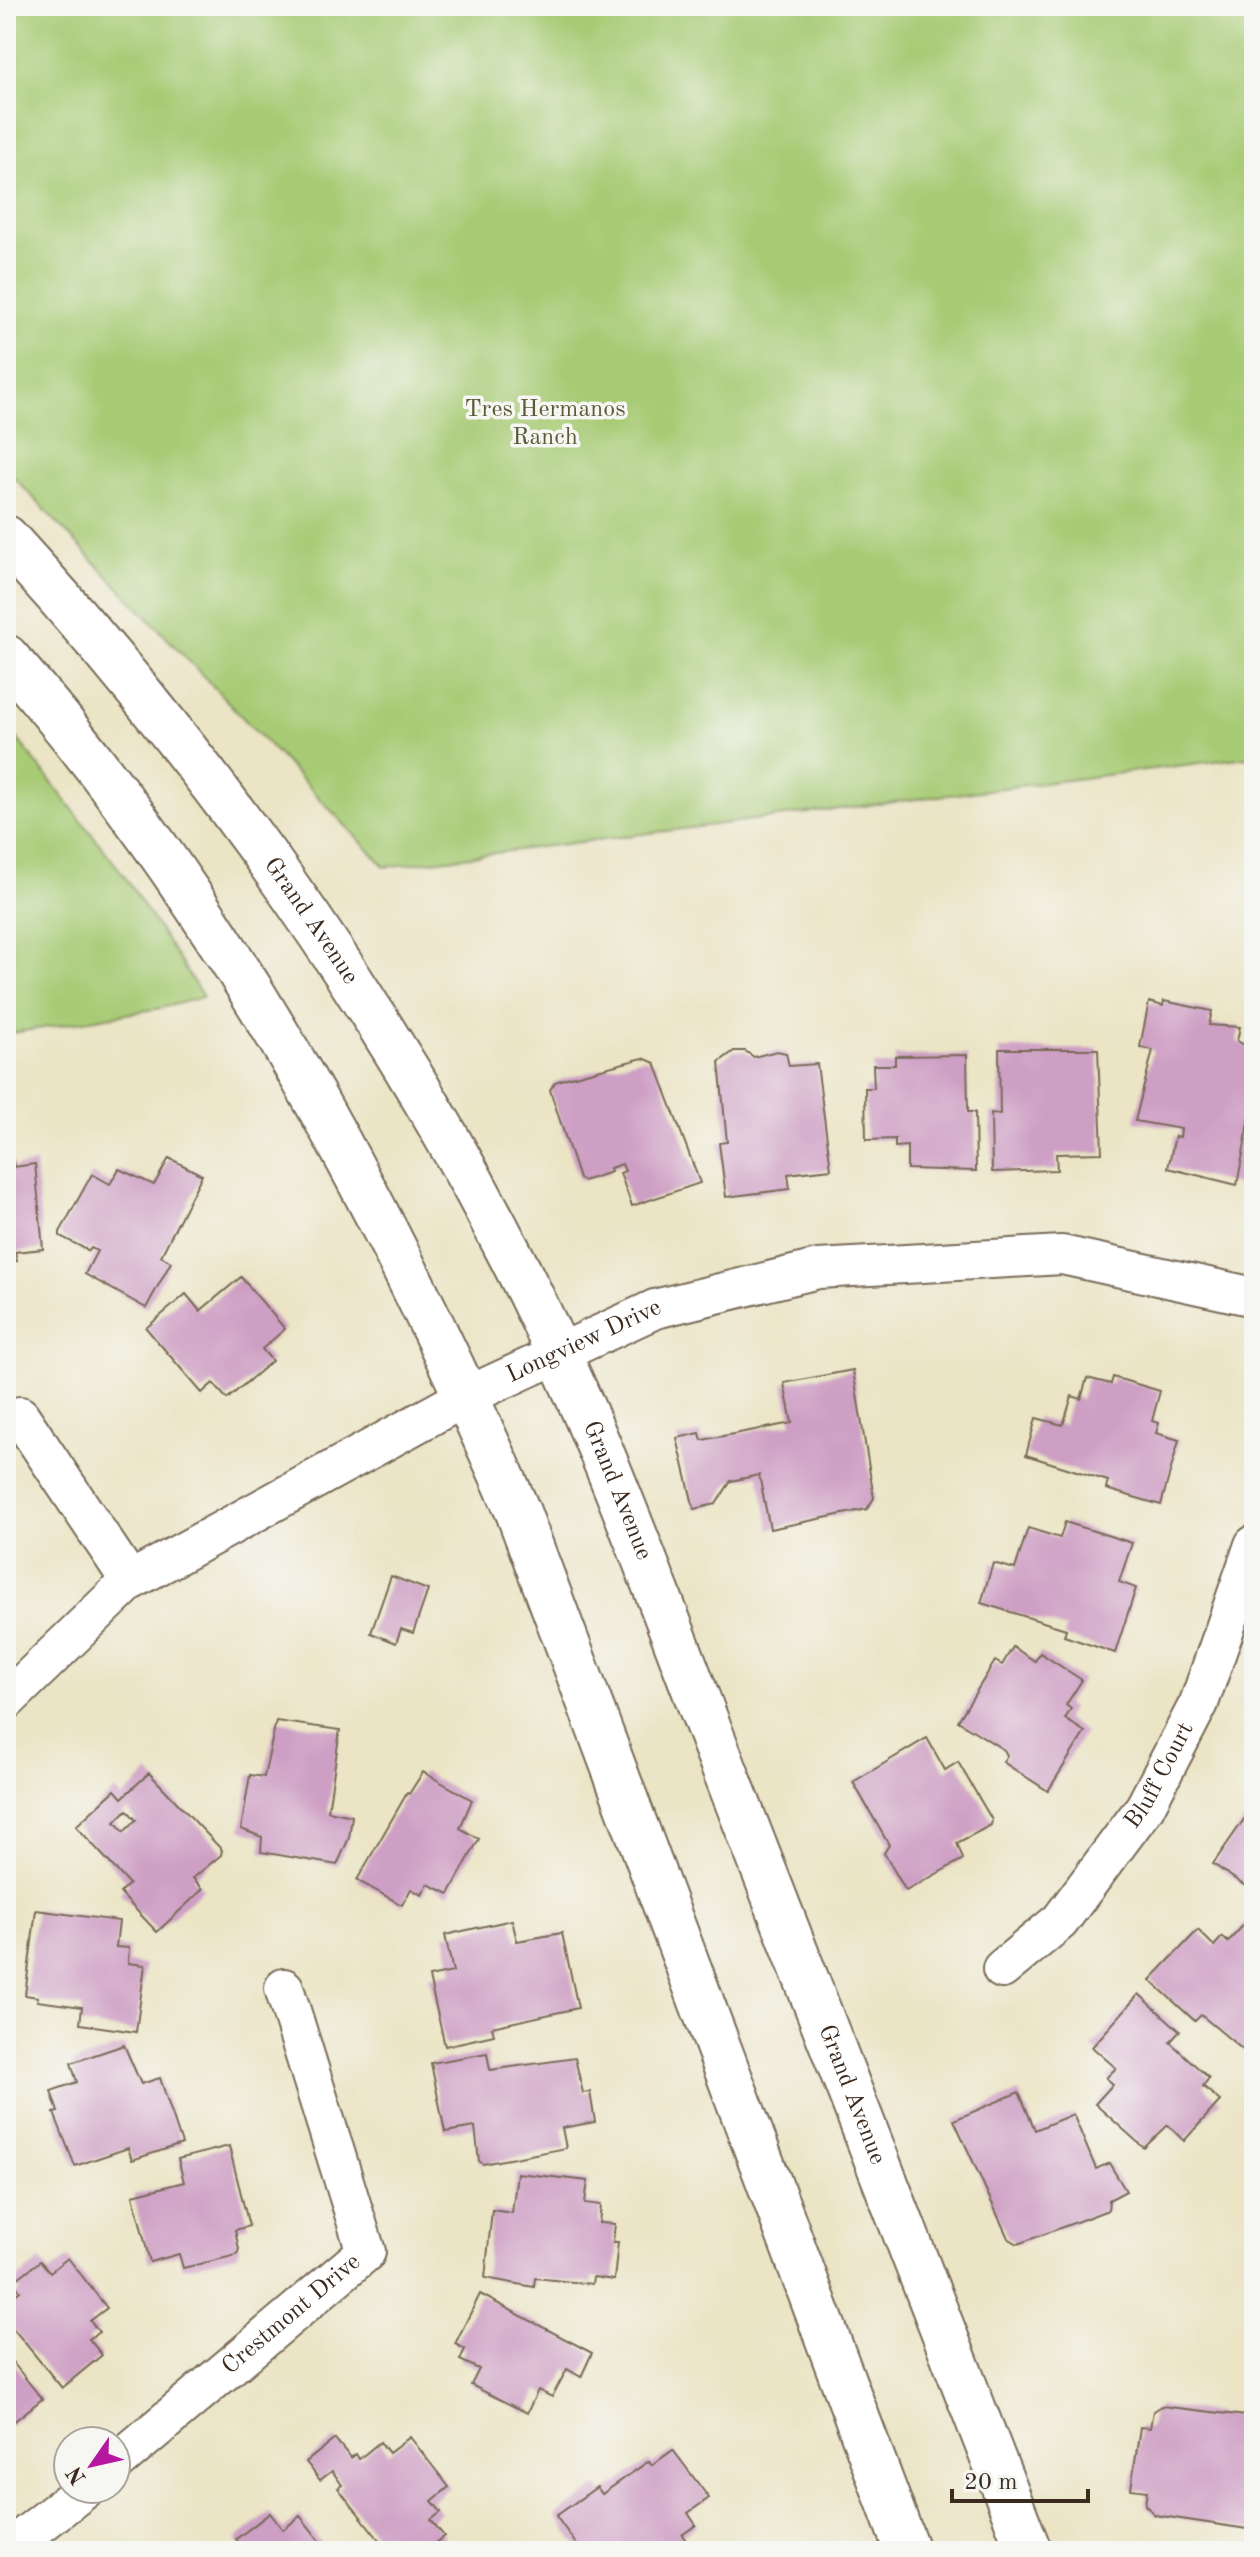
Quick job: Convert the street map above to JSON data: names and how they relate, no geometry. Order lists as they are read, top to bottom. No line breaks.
{"streets":{"main road":["Grand Avenue"],"street":["Longview Drive","Bluff Court","Crestmont Drive"]},"crossings":[["Grand Avenue","Longview Drive"]],"parks":["Tres Hermanos Ranch"],"scale_bar":"20 m","north":"bottom left"}
